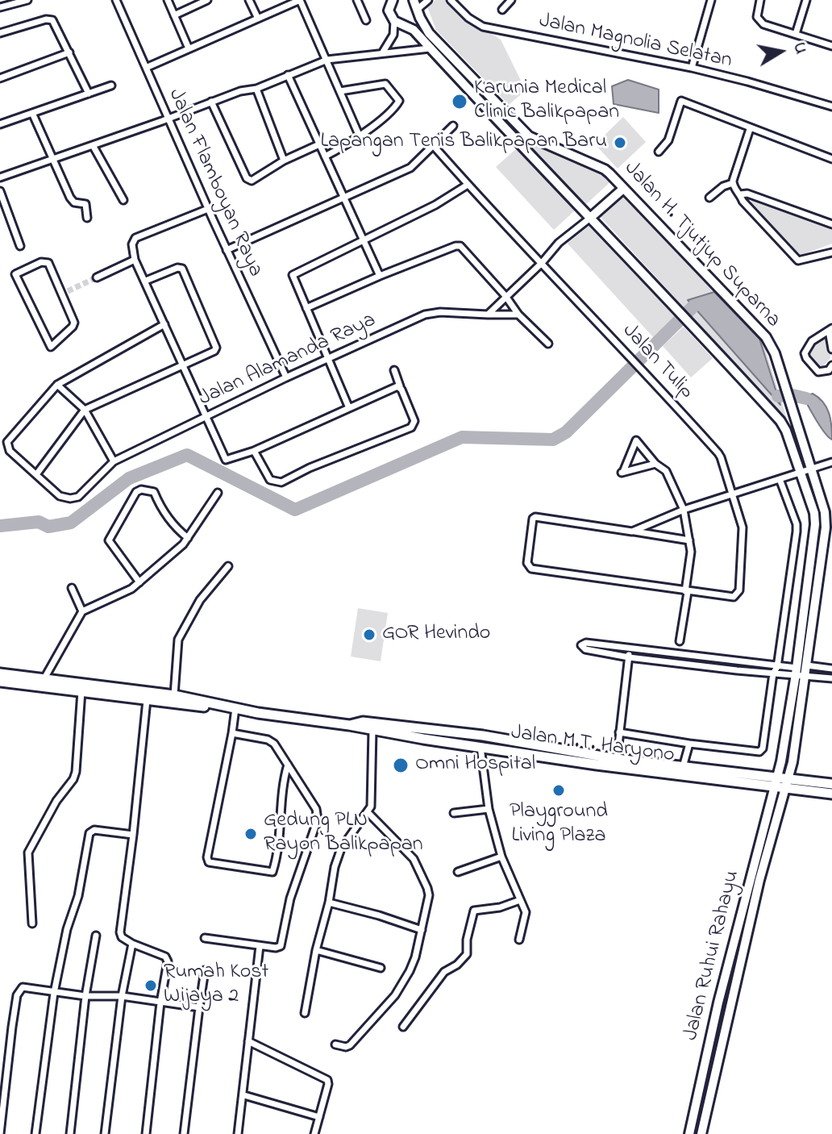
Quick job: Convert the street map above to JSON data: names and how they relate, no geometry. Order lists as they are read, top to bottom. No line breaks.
{"streets":{"main road":["Jalan H. Tjutjup Suparna","Jalan M.T. Haryono","Jalan Ruhui Rahayu"],"street":["Jalan Magnolia Selatan","Jalan Flamboyan Raya","Jalan Alamanda Raya","Jalan Tulip"]},"crossings":[["Jalan Flamboyan Raya","Jalan Alamanda Raya"],["Jalan H. Tjutjup Suparna","Jalan M.T. Haryono"],["Jalan H. Tjutjup Suparna","Jalan Ruhui Rahayu"],["Jalan M.T. Haryono","Jalan Ruhui Rahayu"]],"places":["Karunia Medical Clinic Balikpapan","Lapangan Tenis Balikpapan Baru","GOR Hevindo","Omni Hospital","Playground Living Plaza","Gedung PLN Rayon Balikpapan","Rumah Kost Wijaya 2"],"north":"right"}
